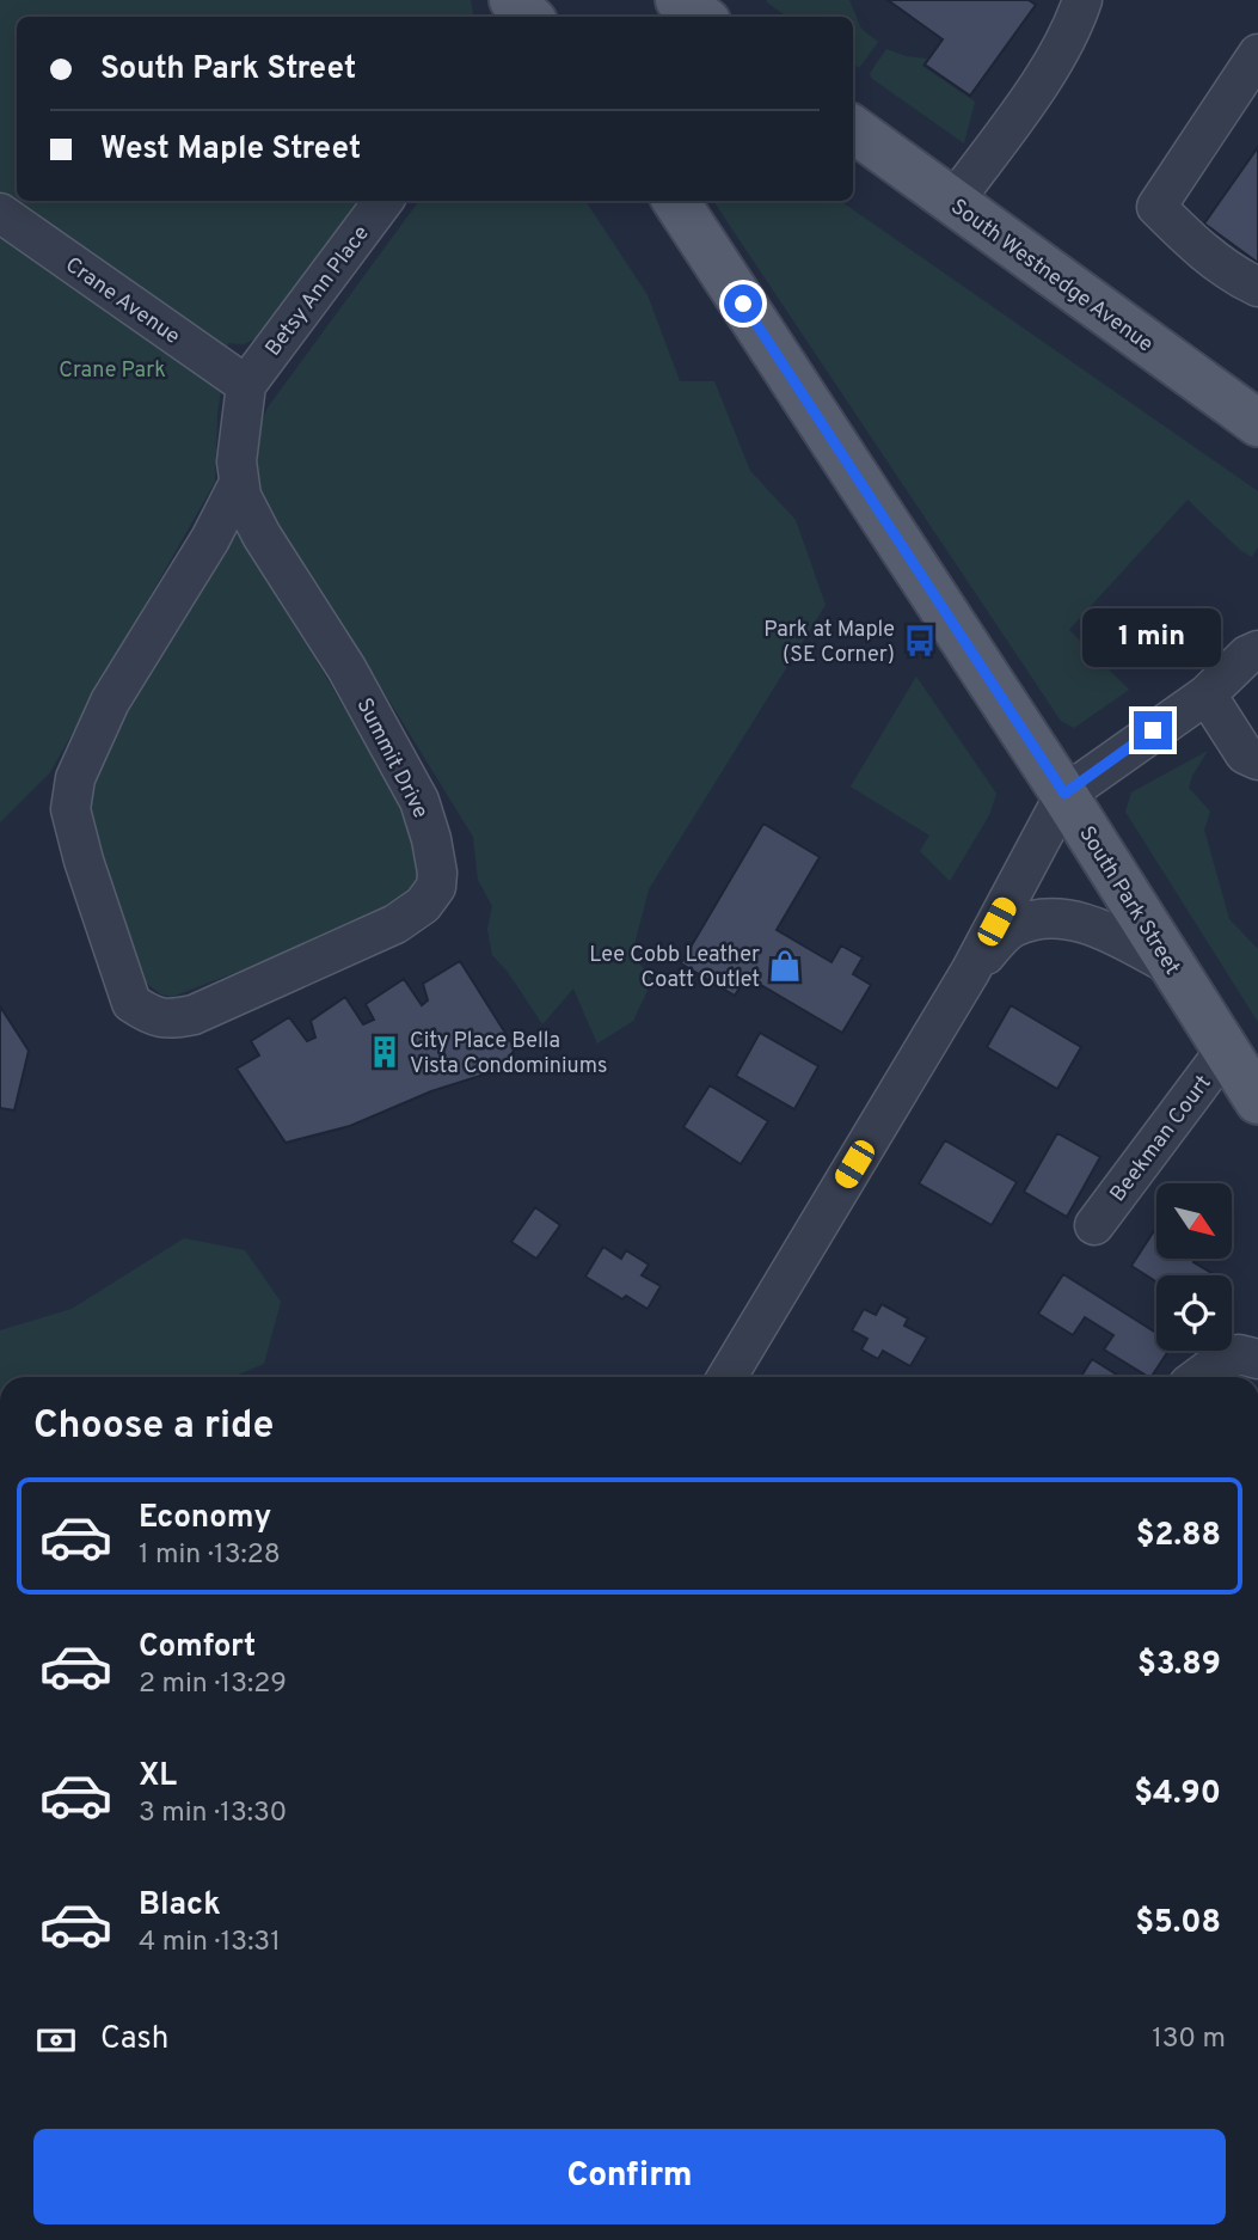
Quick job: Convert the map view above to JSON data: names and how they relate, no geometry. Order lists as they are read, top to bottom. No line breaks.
{"streets":{"main road":["South Westnedge Avenue","South Park Street"],"street":["Betsy Ann Place","Crane Avenue","Summit Drive","Beekman Court"]},"crossings":[["Betsy Ann Place","Crane Avenue"],["Betsy Ann Place","Summit Drive"],["Crane Avenue","Summit Drive"],["South Park Street","Beekman Court"]],"parks":["Crane Park"],"places":{"bus stop":["Park at Maple (SE Corner)"],"shop":["Lee Cobb Leather Coatt Outlet"],"building":["City Place Bella Vista Condominiums"]},"north":"bottom right","page":{"banner":["South Park Street","West Maple Street"],"bubble":"1 min","heading":"Choose a ride","list":[{"name":"Economy","note":"1 min · 13:28","value":"$2.88"},{"name":"Comfort","note":"2 min · 13:29","value":"$3.89"},{"name":"XL","note":"3 min · 13:30","value":"$4.90"},{"name":"Black","note":"4 min · 13:31","value":"$5.08"}],"pay":["Cash","130 m"],"buttons":"Confirm"}}
